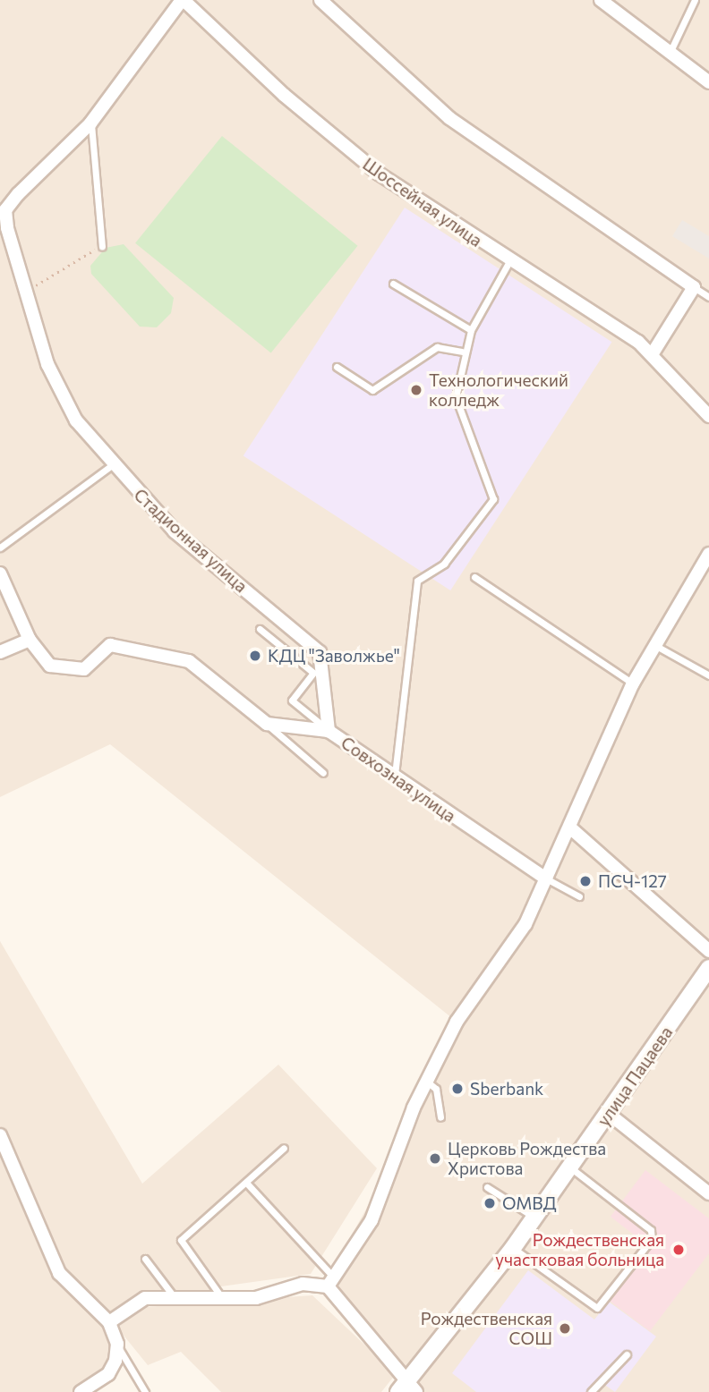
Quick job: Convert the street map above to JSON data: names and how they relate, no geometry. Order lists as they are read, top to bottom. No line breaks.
{"streets":{"street":["Шоссейная улица","Стадионная улица","Совхозная улица","улица Пацаева"]},"crossings":[["Шоссейная улица","Стадионная улица"],["Стадионная улица","Совхозная улица"]],"places":["Технологический колледж","КДЦ \"Заволжье\"","ПСЧ-127","Sberbank","Церковь Рождества Христова","ОМВД","Рождественская участковая больница","Рождественская СОШ"]}
